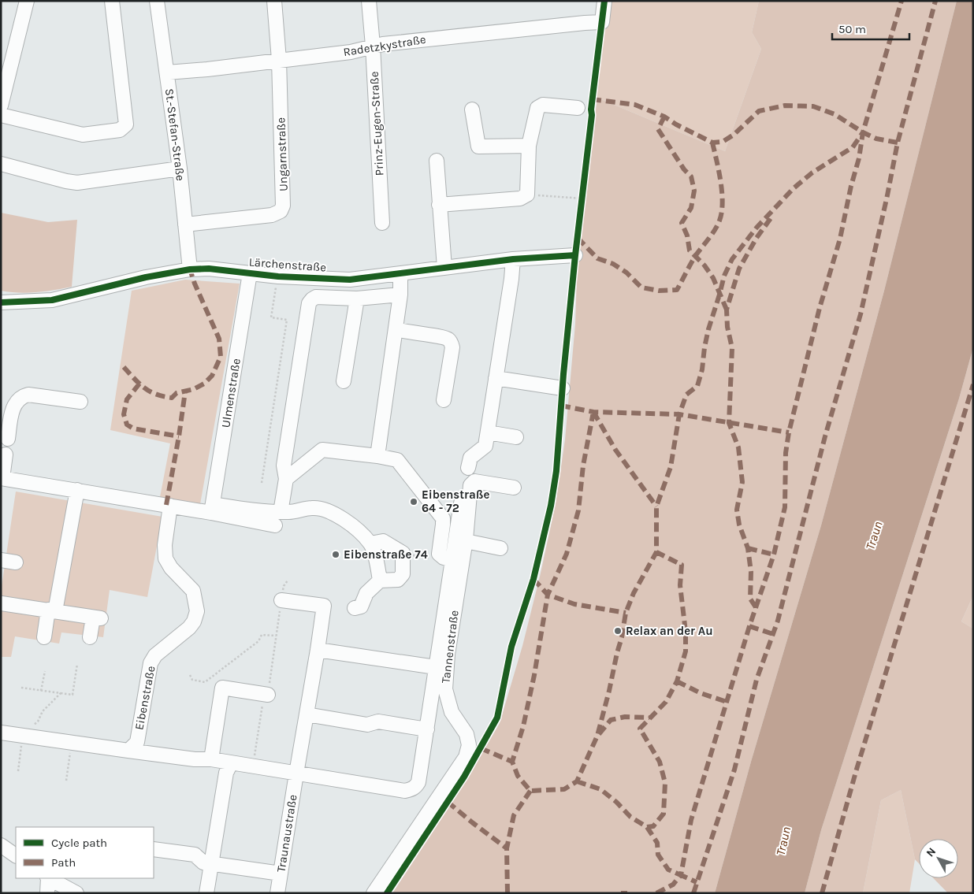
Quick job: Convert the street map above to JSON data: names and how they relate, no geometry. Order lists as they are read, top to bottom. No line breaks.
{"streets":{"street":["Radetzkystraße","Prinz-Eugen-Straße","St.-Stefan-Straße","Ungarnstraße","Lärchenstraße","Ulmenstraße","Tannenstraße","Eibenstraße","Traunaustraße"]},"crossings":[["Radetzkystraße","Prinz-Eugen-Straße"],["Radetzkystraße","St.-Stefan-Straße"],["Radetzkystraße","Ungarnstraße"],["St.-Stefan-Straße","Ungarnstraße"],["St.-Stefan-Straße","Lärchenstraße"],["Lärchenstraße","Ulmenstraße"]],"water":["Traun"],"places":["Eibenstraße 64 - 72","Eibenstraße 74","Relax an der Au"],"legend":["Cycle path","Path"],"scale_bar":"50 m","north":"top left"}
